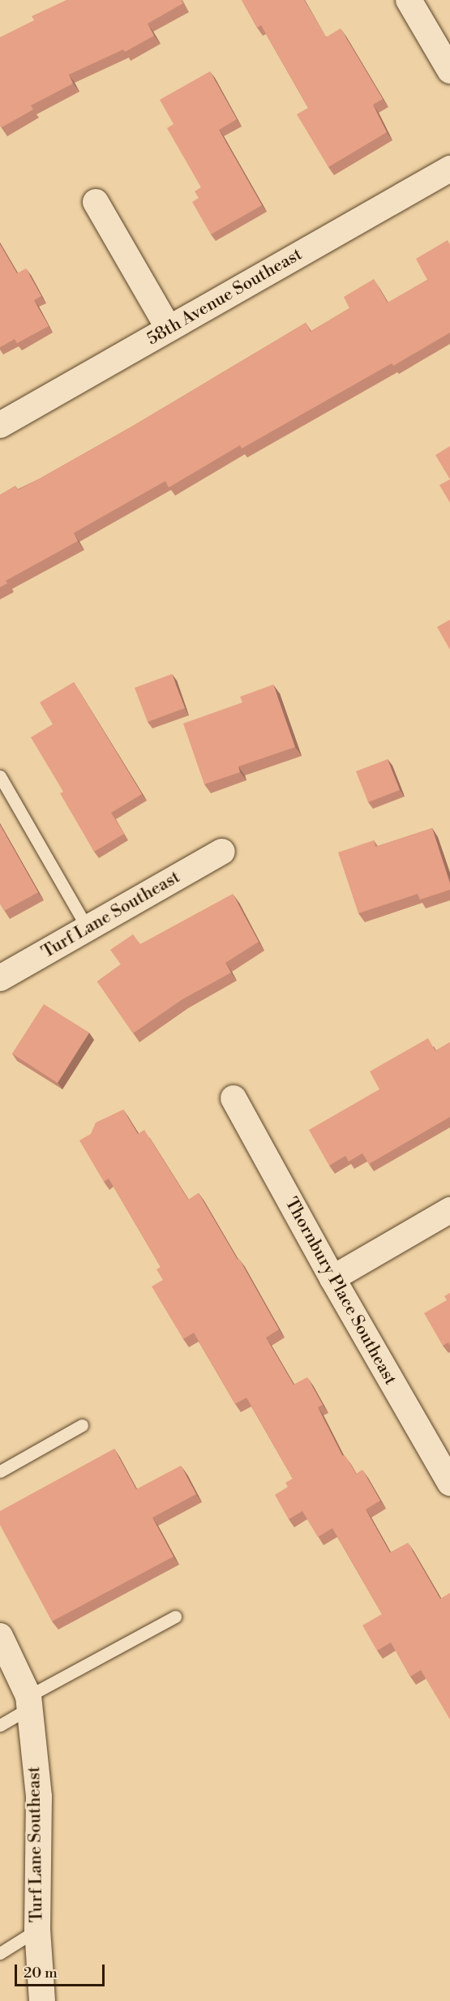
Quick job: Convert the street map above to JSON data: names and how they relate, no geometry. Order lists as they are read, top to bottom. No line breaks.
{"streets":{"street":["58th Avenue Southeast","Turf Lane Southeast","Thornbury Place Southeast"]},"scale_bar":"20 m"}
